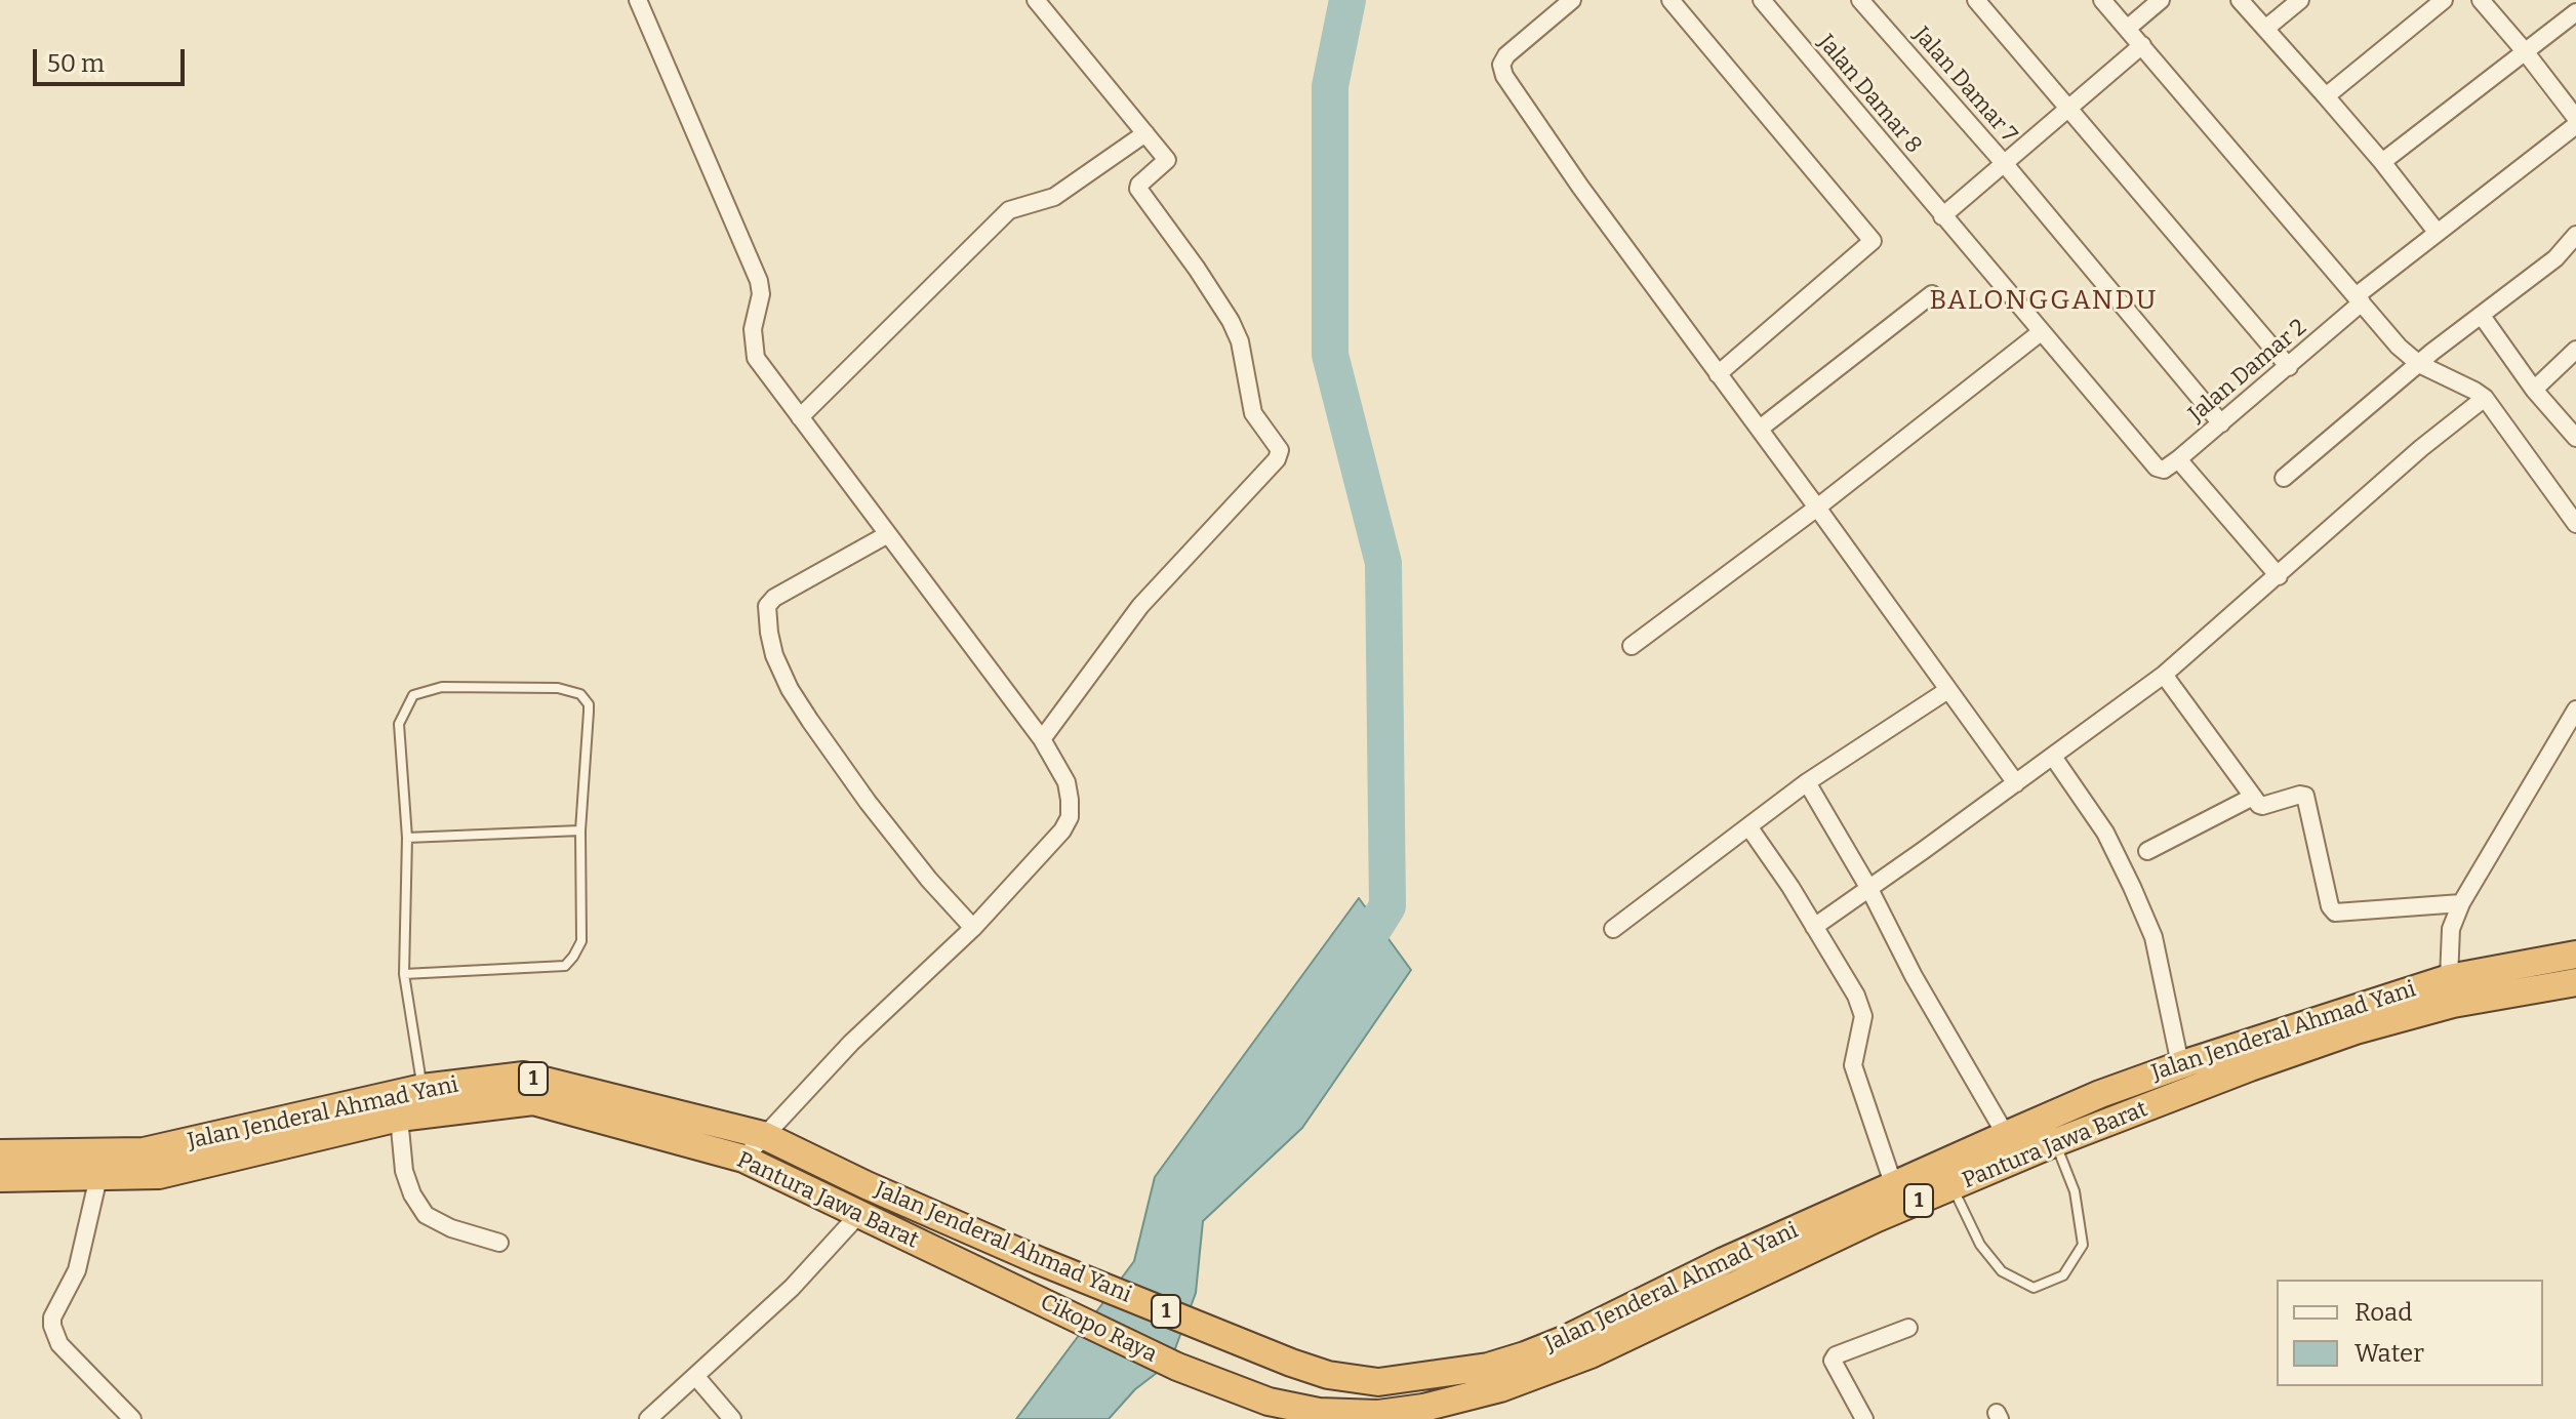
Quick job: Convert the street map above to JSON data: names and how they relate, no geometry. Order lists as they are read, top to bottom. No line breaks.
{"streets":{"highway":["Jalan Jenderal Ahmad Yani","1","Pantura Jawa Barat","Cikopo Raya"],"street":["Jalan Damar 7","Jalan Damar 8","Jalan Damar 2"]},"crossings":[["Jalan Damar 7","Jalan Damar 8"],["Jalan Damar 8","Jalan Damar 2"],["Jalan Jenderal Ahmad Yani","Pantura Jawa Barat"],["Pantura Jawa Barat","Cikopo Raya"]],"districts":["BALONGGANDU"],"legend":["Road","Water"],"scale_bar":"50 m"}
